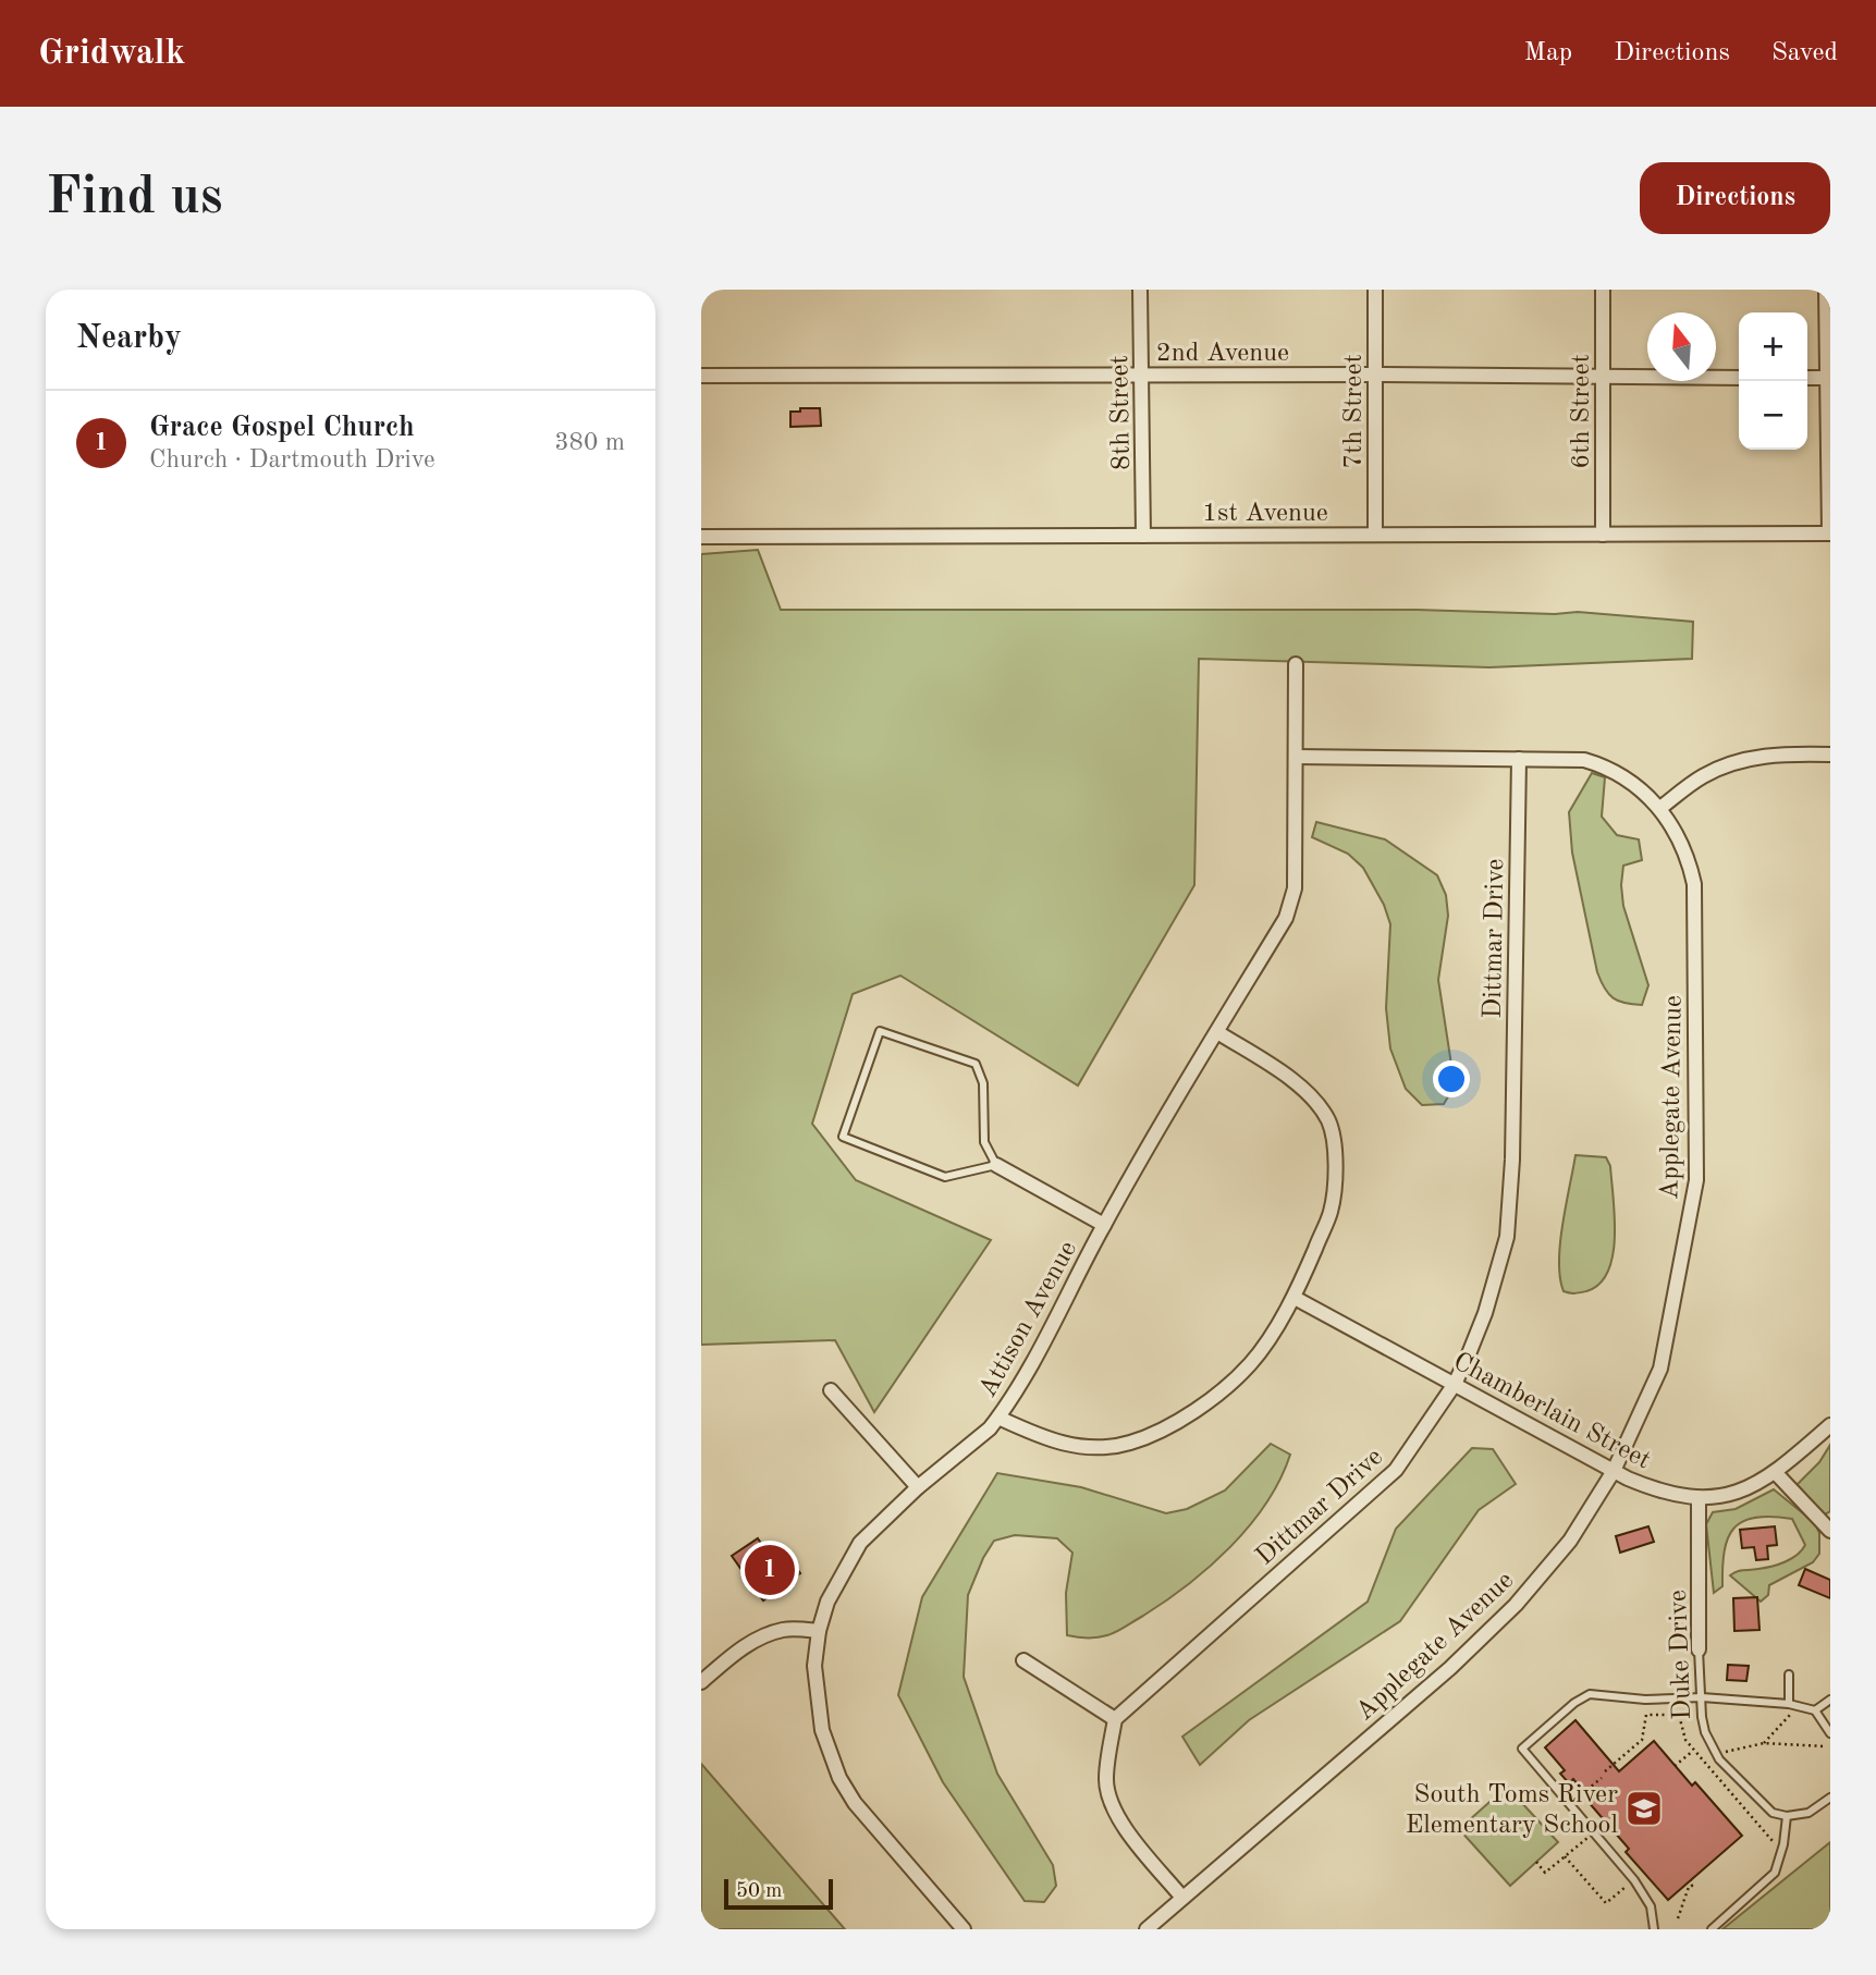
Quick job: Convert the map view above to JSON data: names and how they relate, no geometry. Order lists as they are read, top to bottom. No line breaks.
{"streets":{"street":["2nd Avenue","7th Street","6th Street","8th Street","1st Avenue","Dittmar Drive","Applegate Avenue","Attison Avenue","Chamberlain Street","Duke Drive"]},"crossings":[["2nd Avenue","7th Street"],["2nd Avenue","6th Street"],["2nd Avenue","8th Street"],["7th Street","1st Avenue"],["6th Street","1st Avenue"],["8th Street","1st Avenue"],["Dittmar Drive","Applegate Avenue"],["Dittmar Drive","Chamberlain Street"],["Applegate Avenue","Attison Avenue"],["Applegate Avenue","Chamberlain Street"],["Chamberlain Street","Duke Drive"]],"places":{"school or university":["South Toms River Elementary School"]},"scale_bar":"50 m","north":"top","page":{"header":"Gridwalk","nav":["Map","Directions","Saved"],"buttons":"Directions","title":"Find us","heading":"Nearby","map_buttons":["+","−"],"list":[{"mark":"1","name":"Grace Gospel Church","note":"Church · Dartmouth Drive","value":"380 m"}],"pins":"1","scale":"50 m"}}
